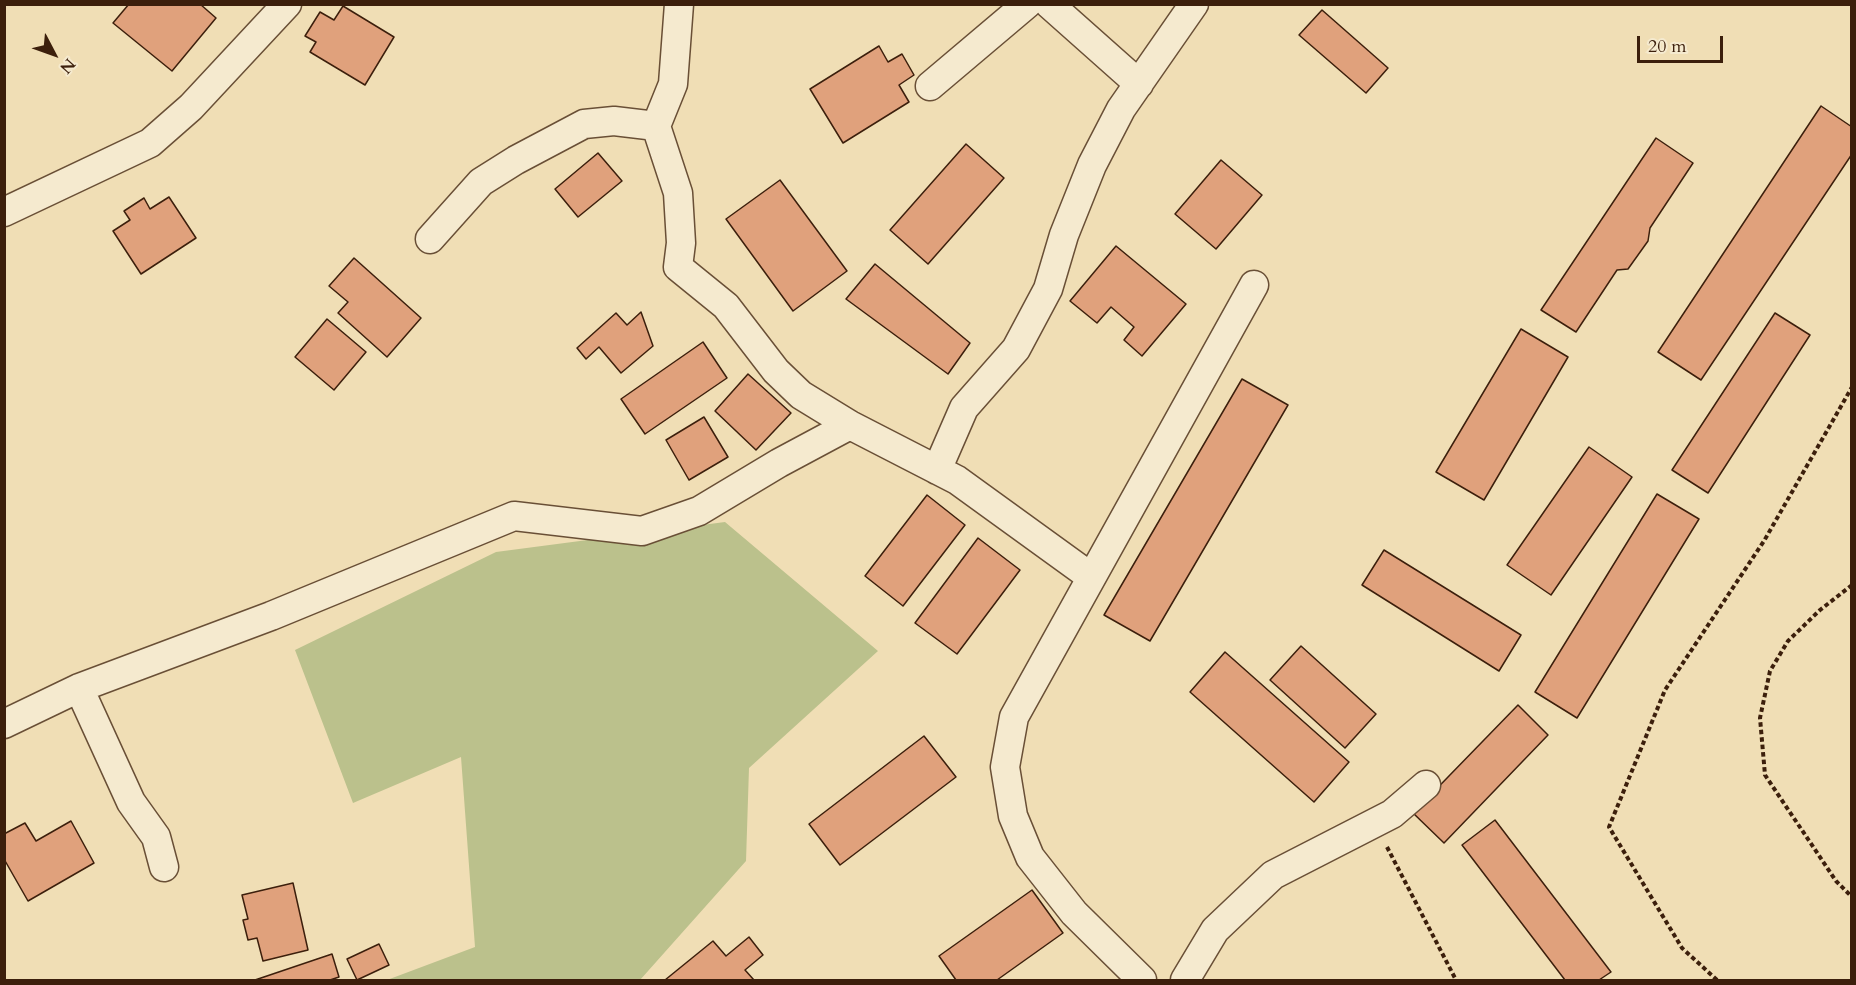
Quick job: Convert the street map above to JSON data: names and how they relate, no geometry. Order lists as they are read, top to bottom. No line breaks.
{"scale_bar":"20 m","north":"bottom right"}
